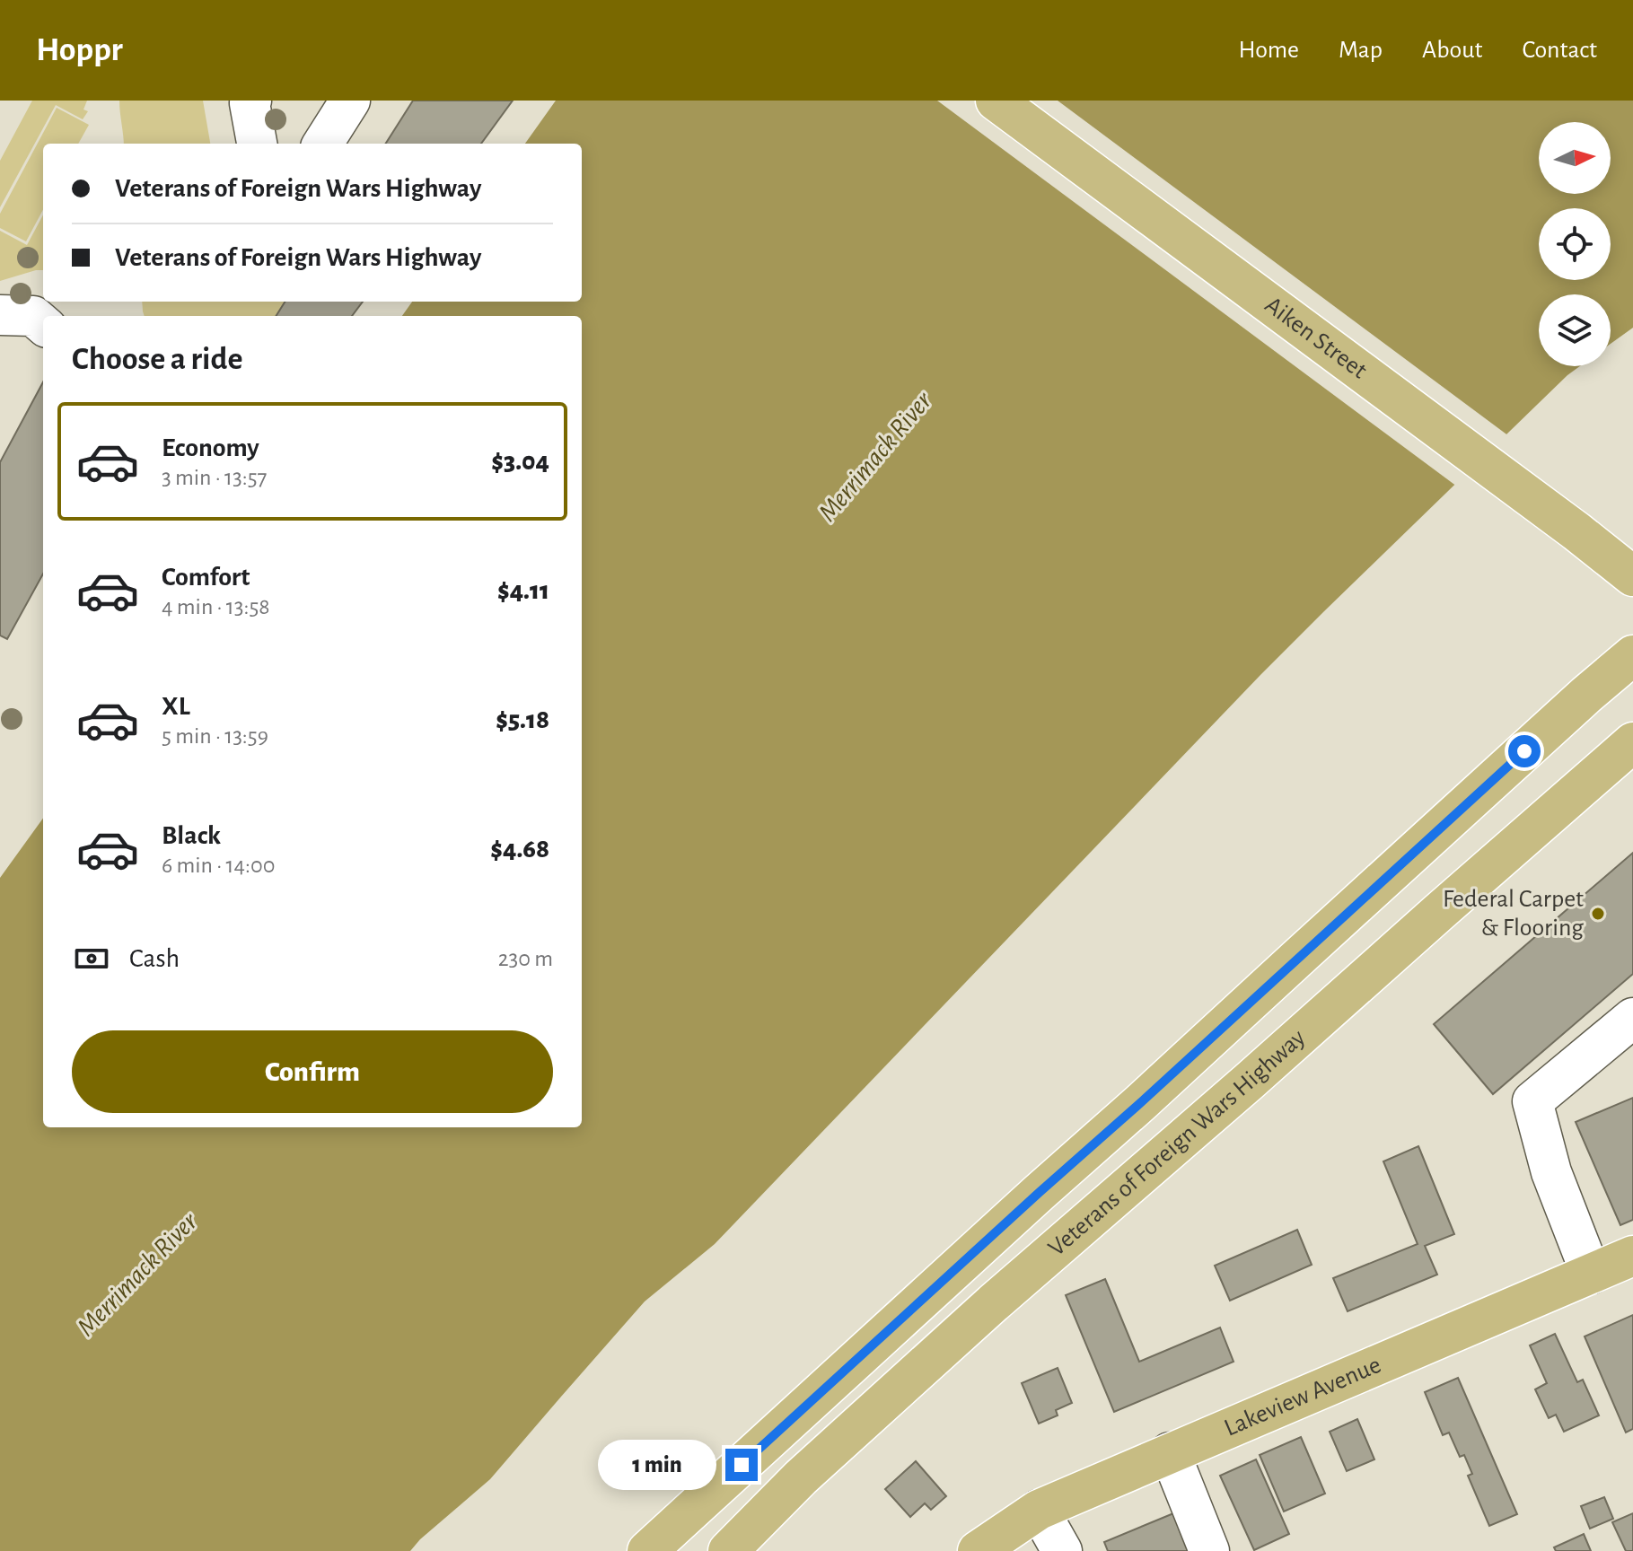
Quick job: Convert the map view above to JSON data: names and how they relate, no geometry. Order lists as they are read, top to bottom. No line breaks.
{"streets":{"main road":["Aiken Street","Veterans of Foreign Wars Highway","Lakeview Avenue"]},"water":["Merrimack River"],"places":["Federal Carpet & Flooring"],"north":"right","page":{"header":"Hoppr","nav":["Home","Map","About","Contact"],"banner":["Veterans of Foreign Wars Highway","Veterans of Foreign Wars Highway"],"heading":"Choose a ride","list":[{"name":"Economy","note":"3 min · 13:57","value":"$3.04"},{"name":"Comfort","note":"4 min · 13:58","value":"$4.11"},{"name":"XL","note":"5 min · 13:59","value":"$5.18"},{"name":"Black","note":"6 min · 14:00","value":"$4.68"}],"pay":["Cash","230 m"],"buttons":"Confirm","bubble":"1 min"}}
